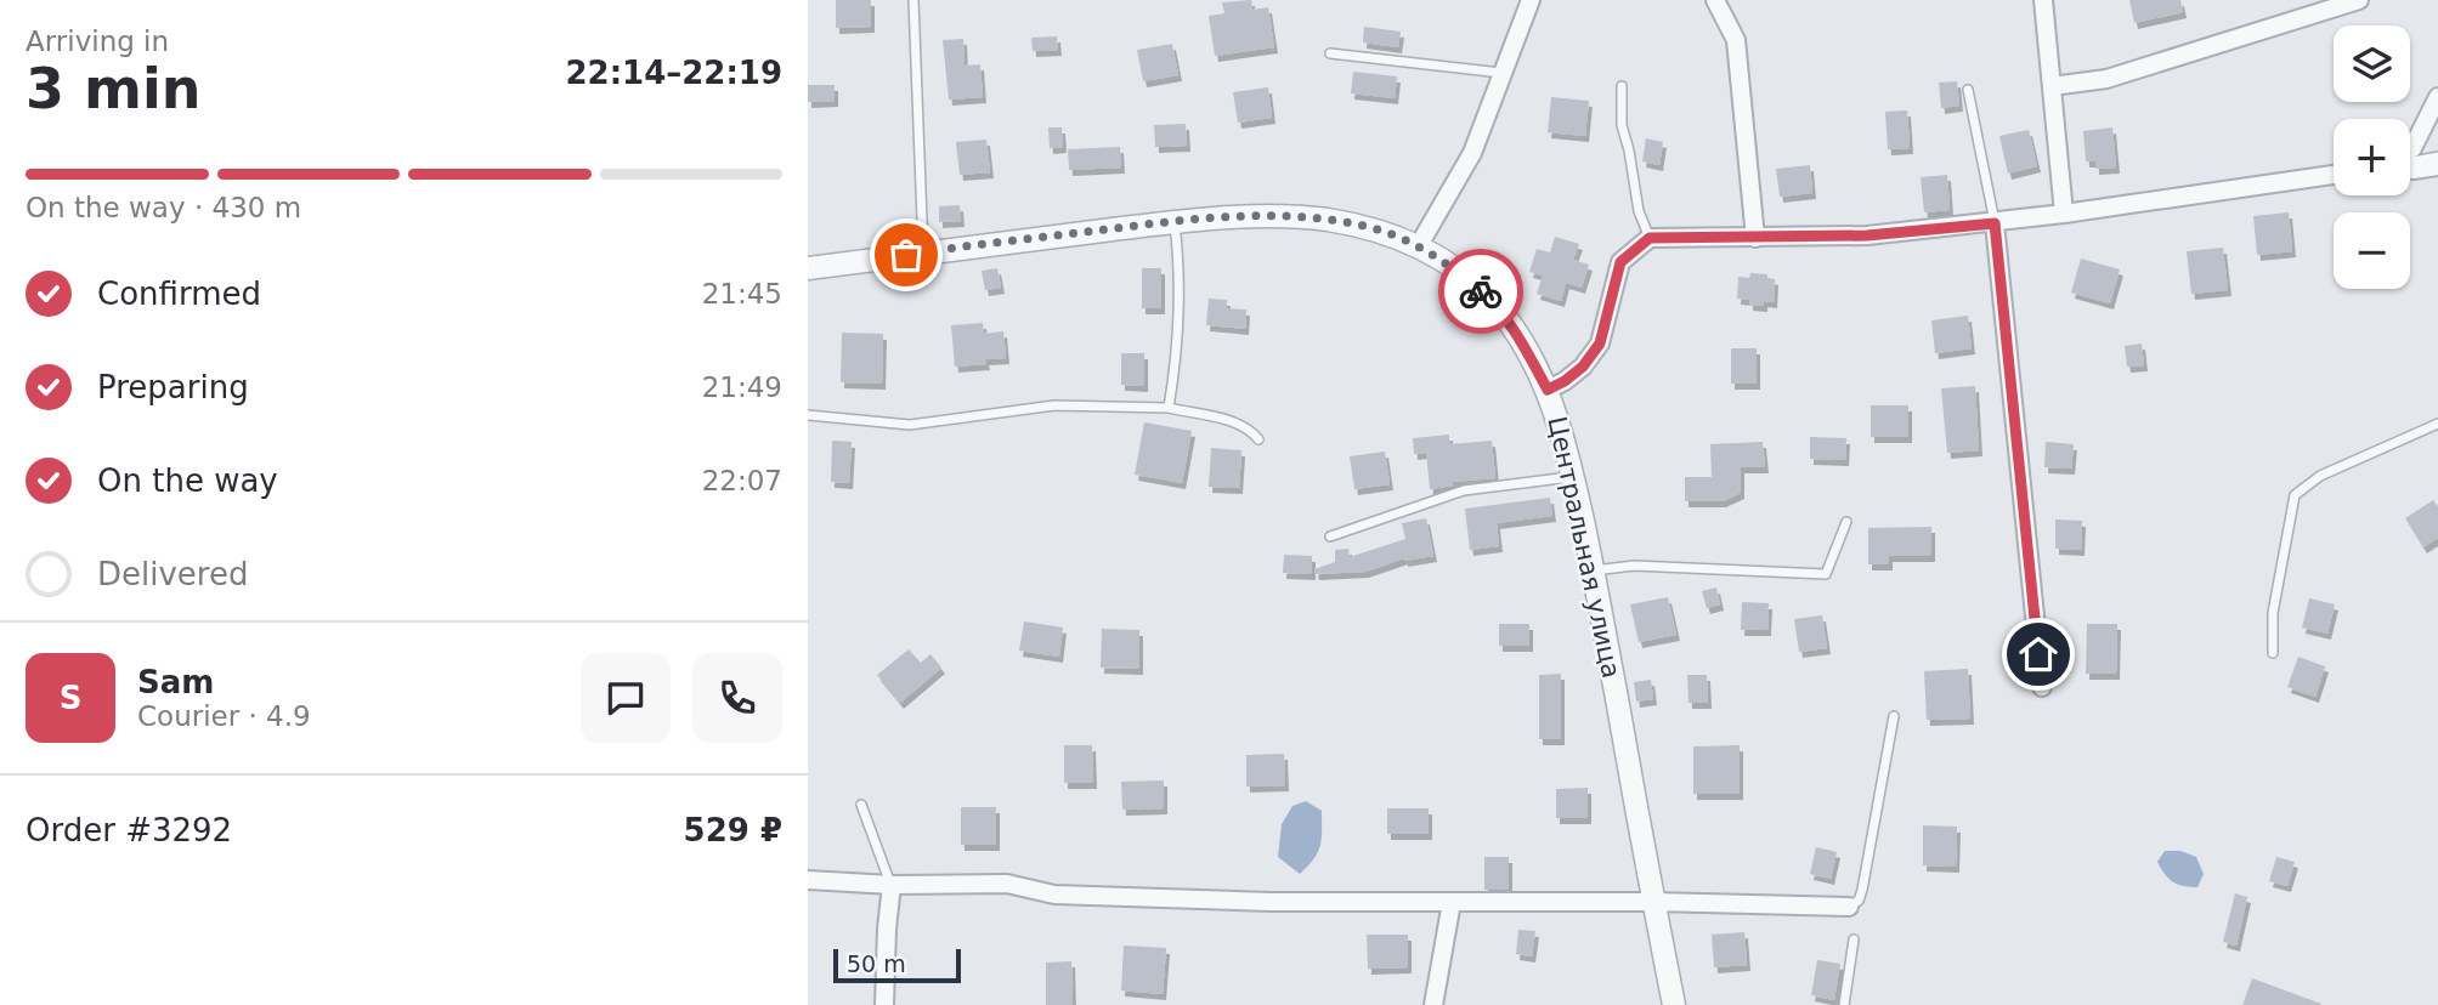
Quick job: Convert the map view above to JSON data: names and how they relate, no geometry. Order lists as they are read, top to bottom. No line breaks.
{"streets":{"street":["Центральная улица"]},"scale_bar":"50 m","page":{"heading":["3 min","Arriving in","22:14–22:19"],"panel":["Sam","Courier · 4.9","Order #3292","529 ₽"],"map_buttons":["+","−"],"bar":"On the way · 430 m","list":[["Confirmed","21:45"],["Preparing","21:49"],["On the way","22:07"],"Delivered"],"round":"S","scale":"50 m"}}
